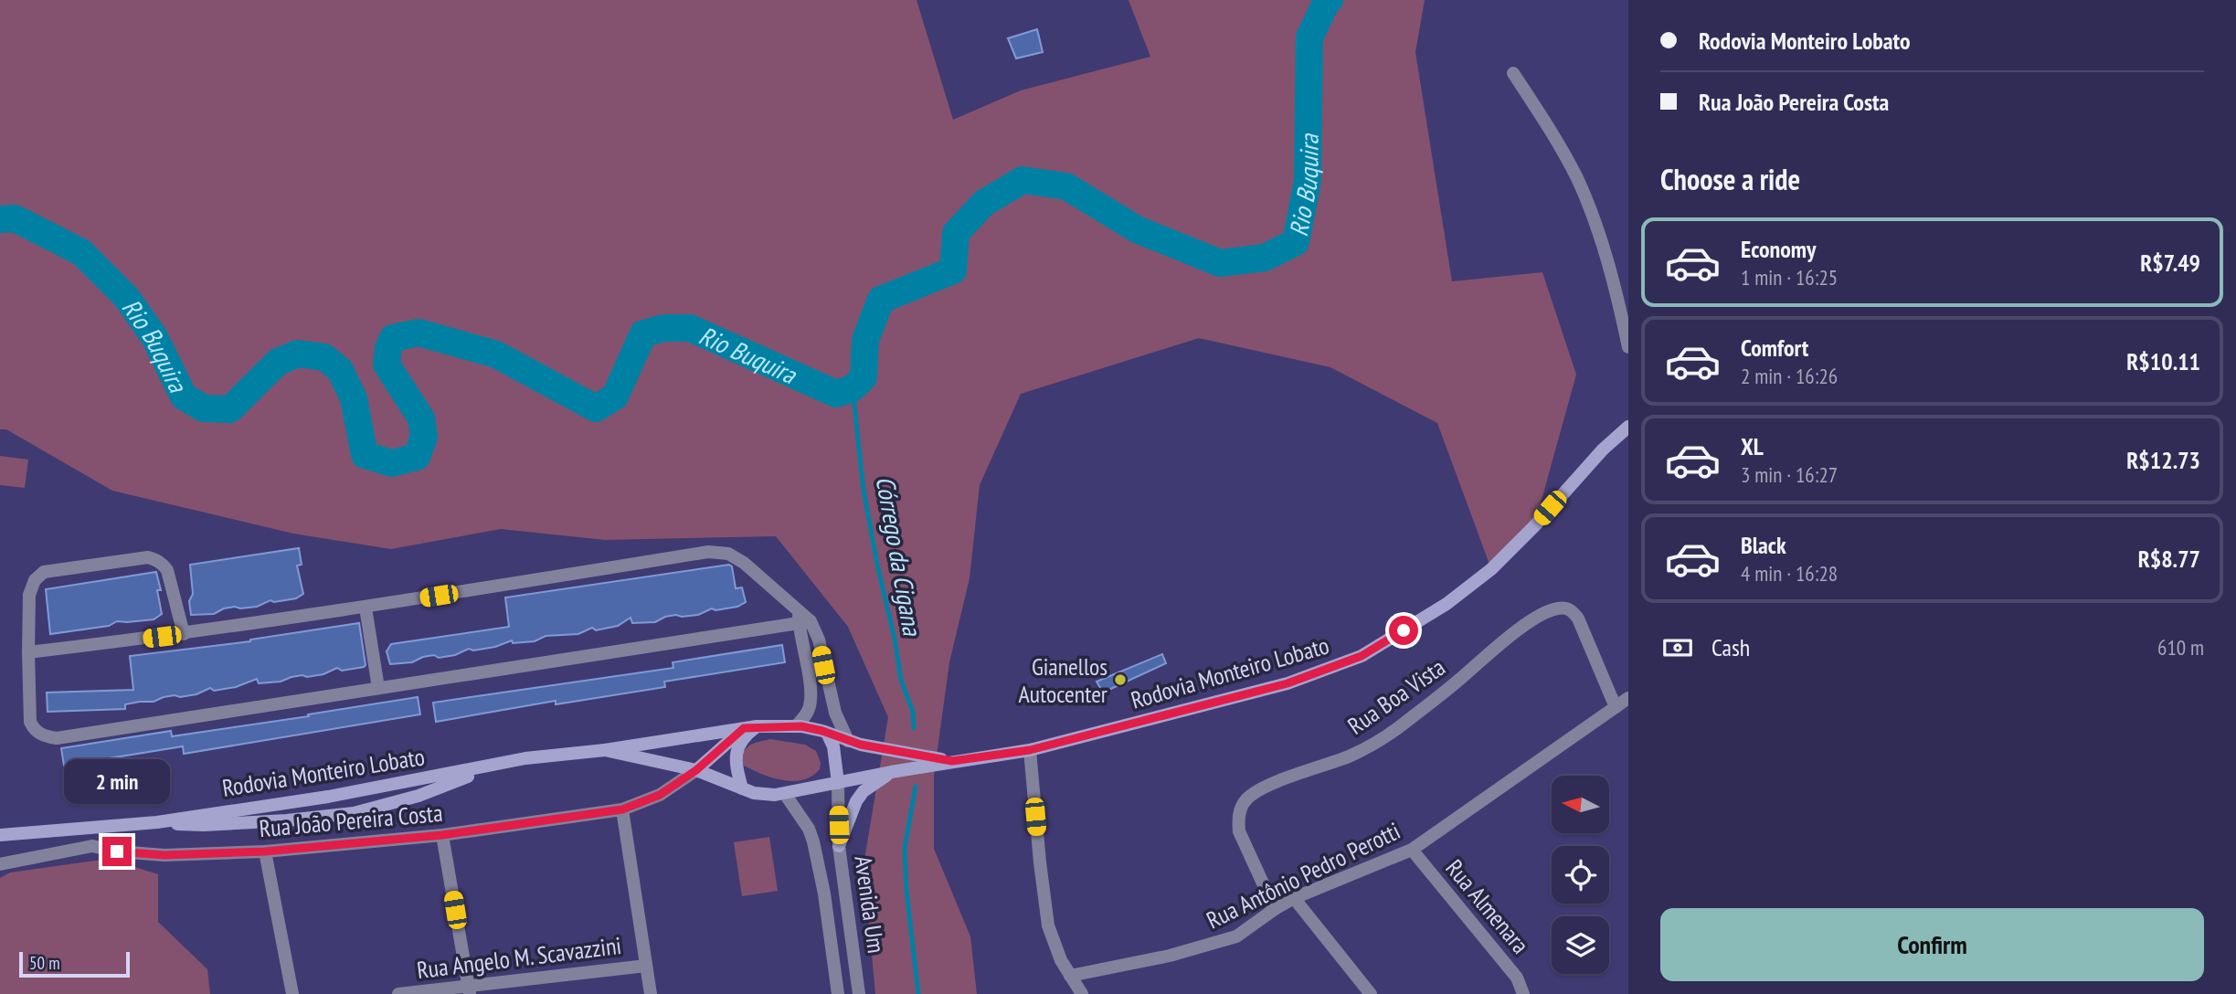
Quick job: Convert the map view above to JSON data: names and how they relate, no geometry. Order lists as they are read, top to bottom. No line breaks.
{"streets":{"main road":["Rodovia Monteiro Lobato"],"street":["Rua Boa Vista","Rua João Pereira Costa","Rua Antônio Pedro Perotti","Avenida Um","Rua Almenara","Rua Angelo M. Scavazzini"]},"crossings":[["Rodovia Monteiro Lobato","Rua João Pereira Costa"],["Rodovia Monteiro Lobato","Avenida Um"],["Rua Boa Vista","Rua Antônio Pedro Perotti"],["Rua Antônio Pedro Perotti","Rua Almenara"]],"water":["Rio Buquira","Córrego da Cigana"],"places":["Gianellos Autocenter"],"scale_bar":"50 m","north":"left","page":{"banner":["Rodovia Monteiro Lobato","Rua João Pereira Costa"],"heading":"Choose a ride","list":[{"name":"Economy","note":"1 min · 16:25","value":"R$7.49"},{"name":"Comfort","note":"2 min · 16:26","value":"R$10.11"},{"name":"XL","note":"3 min · 16:27","value":"R$12.73"},{"name":"Black","note":"4 min · 16:28","value":"R$8.77"}],"pay":["Cash","610 m"],"bubble":"2 min","buttons":"Confirm","scale":"50 m"}}
